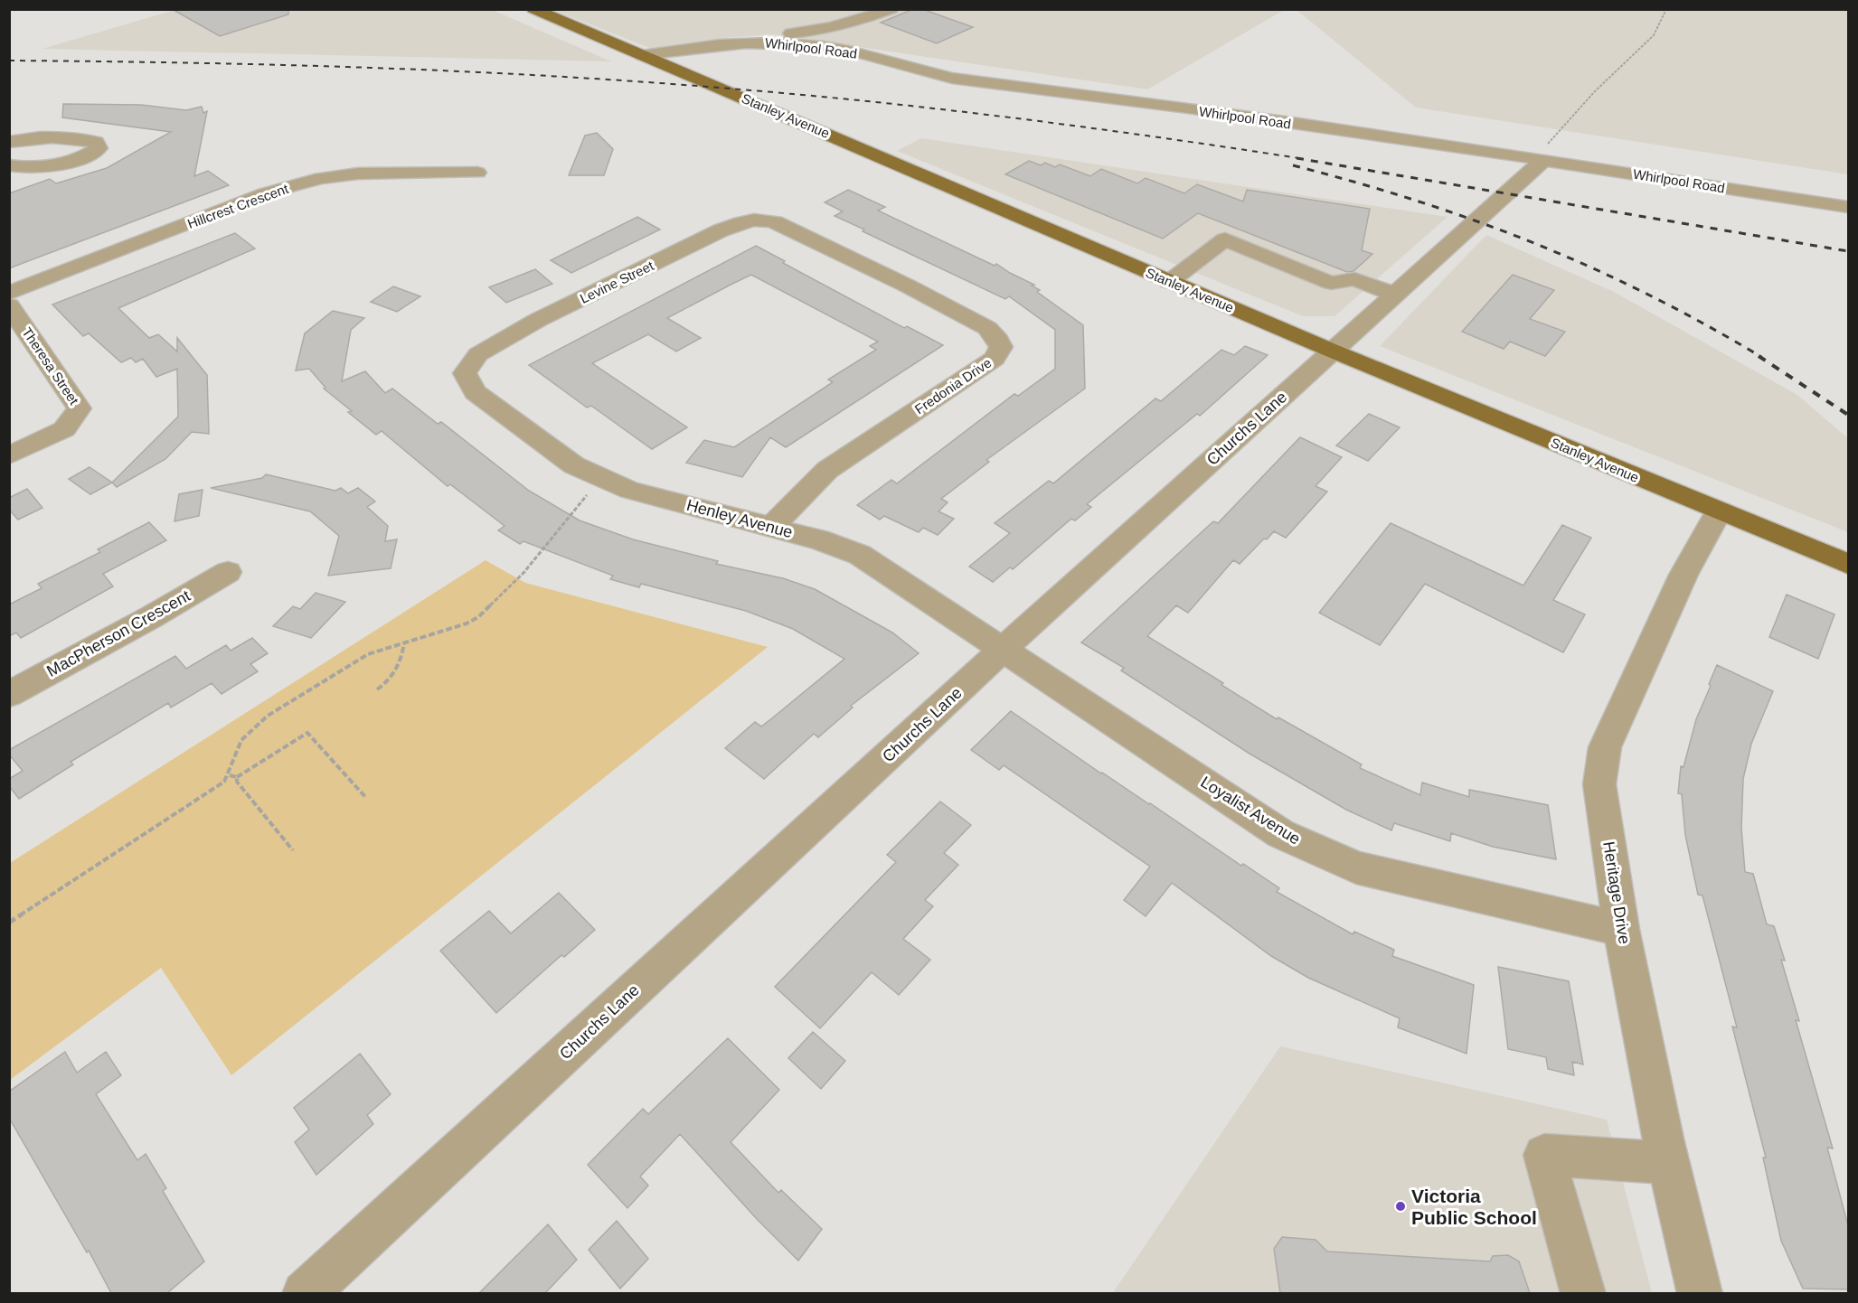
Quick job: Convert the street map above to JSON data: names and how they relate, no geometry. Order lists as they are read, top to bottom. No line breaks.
{"streets":{"main road":["Stanley Avenue"],"street":["Whirlpool Road","Hillcrest Crescent","Levine Street","Theresa Street","Fredonia Drive","Churchs Lane","Henley Avenue","MacPherson Crescent","Loyalist Avenue","Heritage Drive"]},"crossings":[["Whirlpool Road","Stanley Avenue"],["Whirlpool Road","Churchs Lane"],["Stanley Avenue","Churchs Lane"],["Stanley Avenue","Heritage Drive"],["Levine Street","Fredonia Drive"],["Levine Street","Henley Avenue"],["Fredonia Drive","Henley Avenue"],["Churchs Lane","Henley Avenue"],["Churchs Lane","Loyalist Avenue"],["Henley Avenue","Loyalist Avenue"],["Loyalist Avenue","Heritage Drive"]],"places":["Victoria Public School"]}
